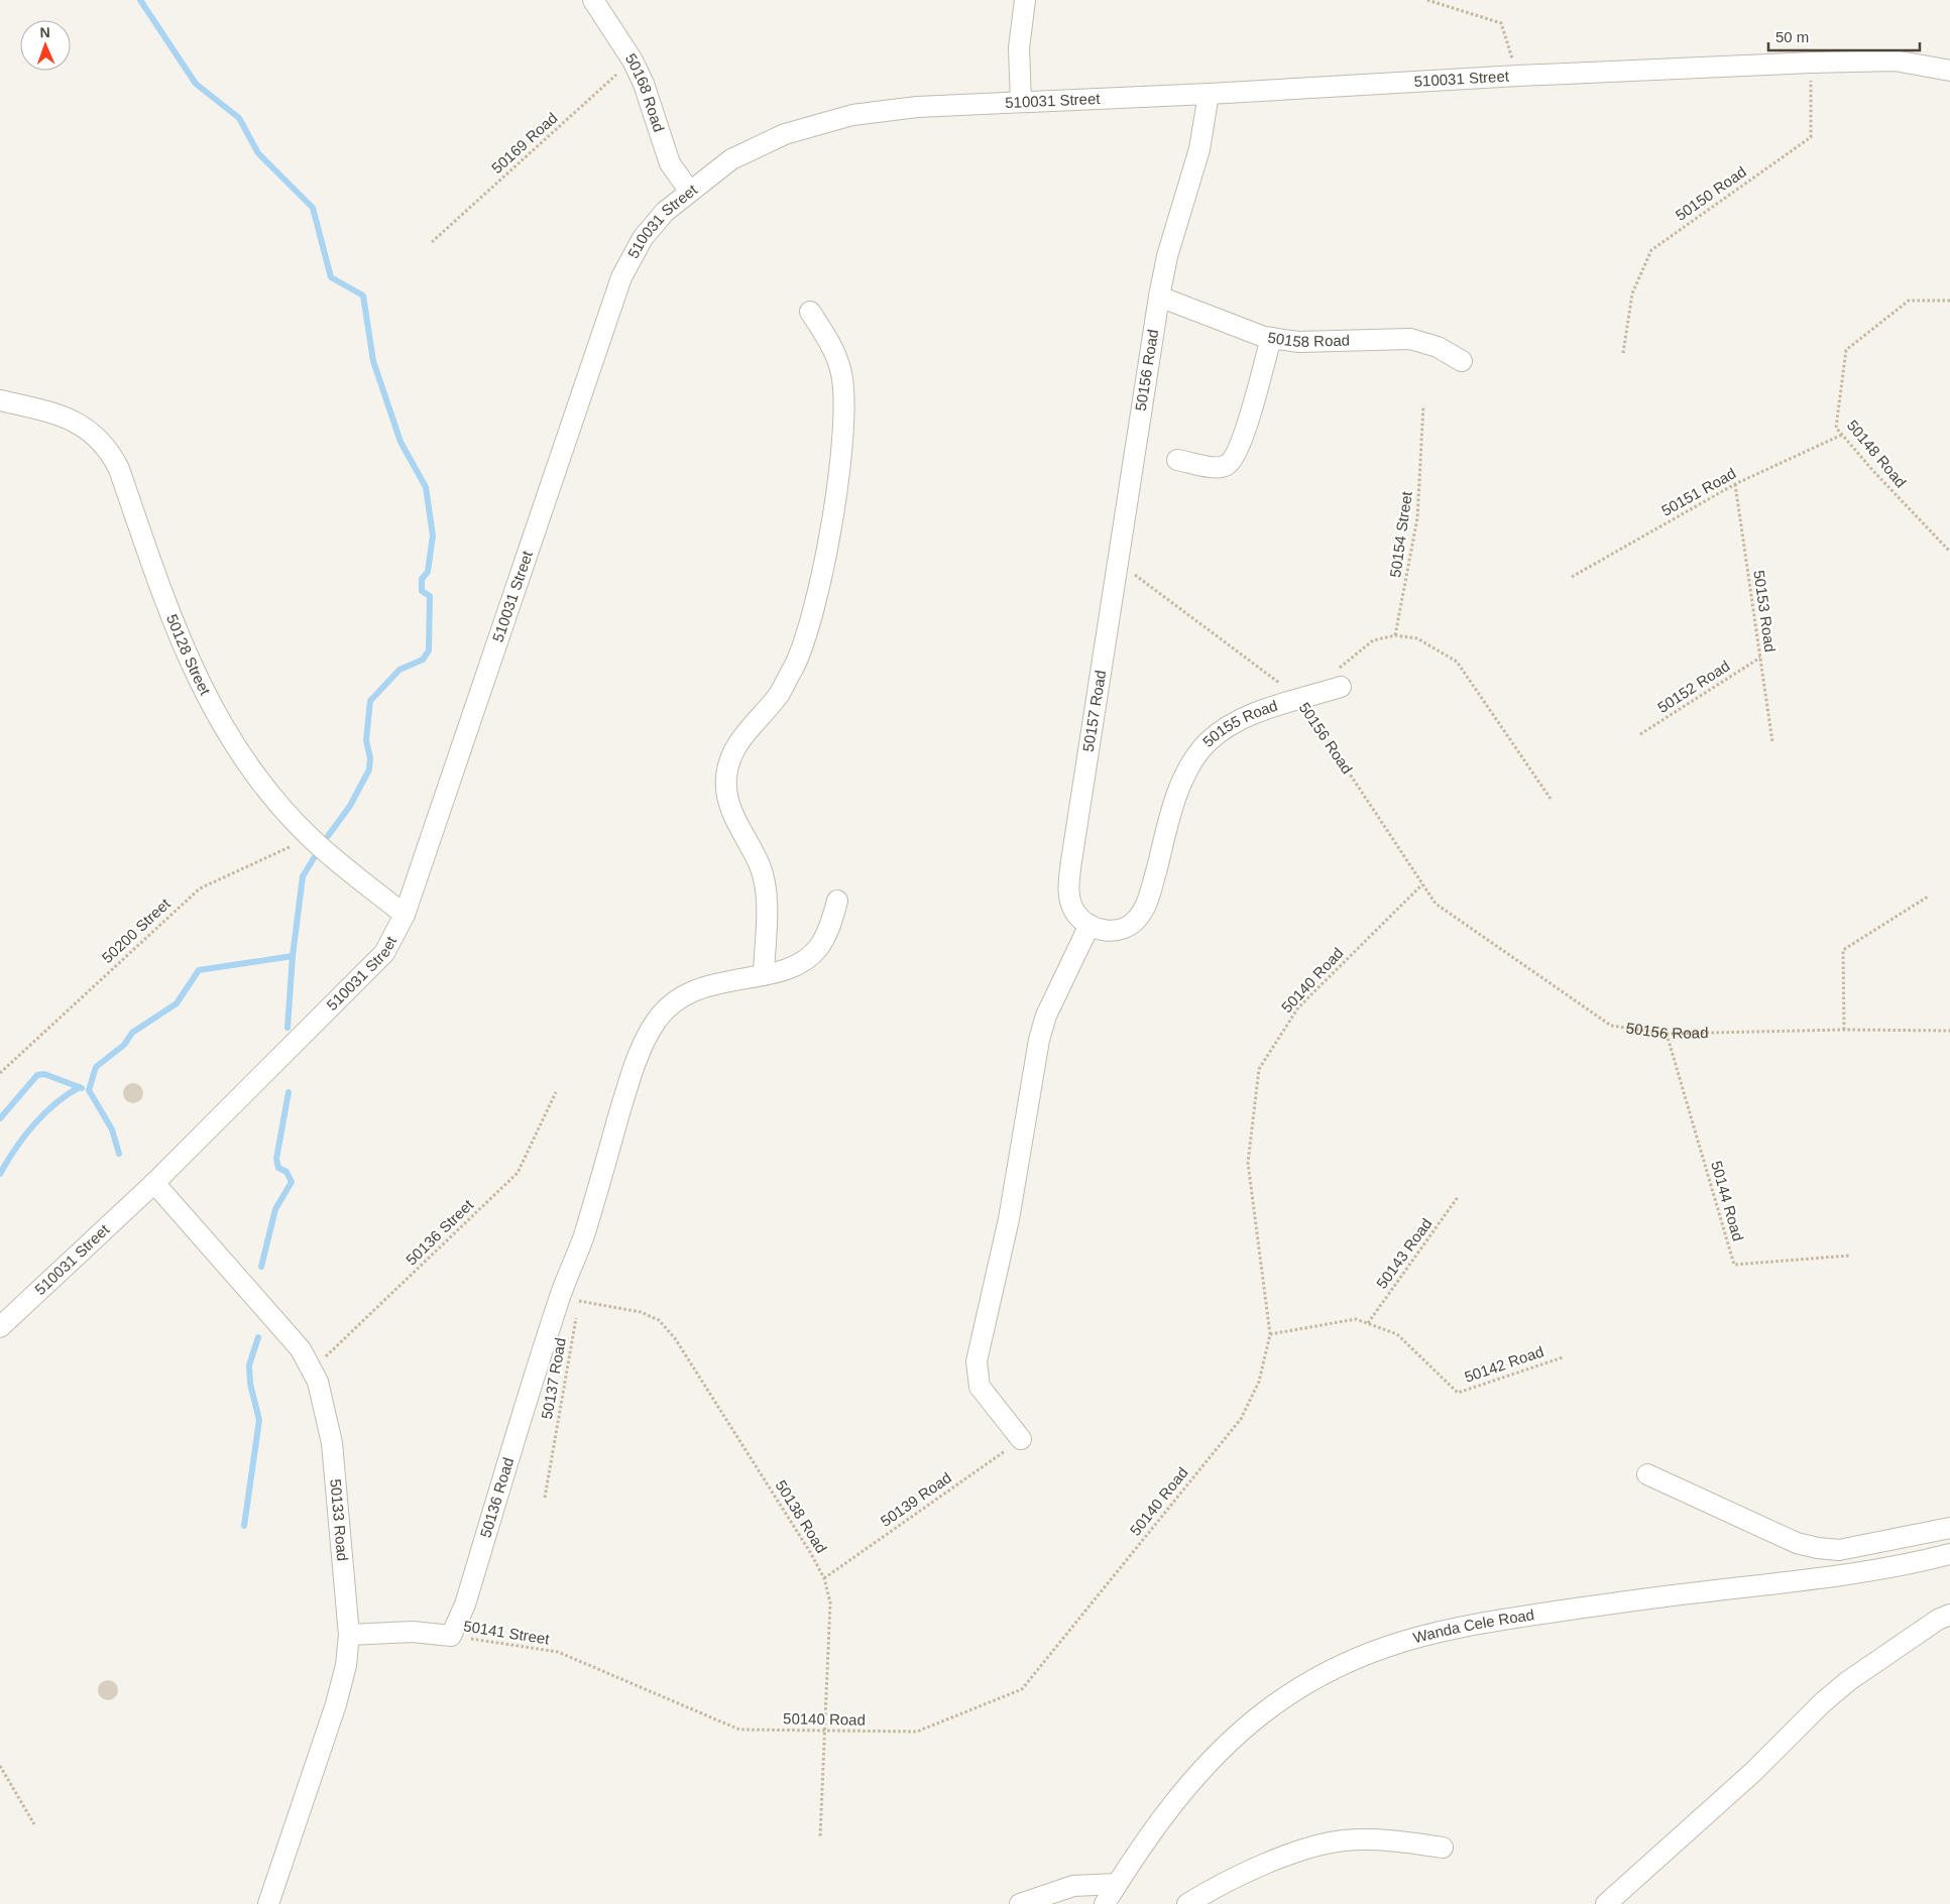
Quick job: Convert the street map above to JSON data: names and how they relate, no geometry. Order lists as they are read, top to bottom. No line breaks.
{"streets":{"street":["510031 Street","50168 Road","50158 Road","50156 Road","50128 Street","50157 Road","50155 Road","50136 Road","50133 Road","Wanda Cele Road"],"path":["50169 Road","50150 Road","50148 Road","50151 Road","50154 Street","50153 Road","50152 Road","50200 Street","50140 Road","50144 Road","50136 Street","50143 Road","50142 Road","50137 Road","50139 Road","50138 Road","50141 Street"]},"crossings":[["510031 Street","50168 Road"],["510031 Street","50150 Road"],["510031 Street","50156 Road"],["510031 Street","50128 Street"],["510031 Street","50133 Road"],["50168 Road","50169 Road"],["50158 Road","50156 Road"],["50156 Road","50157 Road"],["50156 Road","50155 Road"],["50156 Road","50140 Road"],["50156 Road","50144 Road"],["50148 Road","50151 Road"],["50151 Road","50153 Road"],["50153 Road","50152 Road"],["50128 Street","50200 Street"],["50157 Road","50155 Road"],["50140 Road","50142 Road"],["50140 Road","50138 Road"],["50140 Road","50141 Street"],["50136 Street","50133 Road"],["50143 Road","50142 Road"],["50137 Road","50136 Road"],["50137 Road","50138 Road"],["50136 Road","50141 Street"],["50139 Road","50138 Road"]],"scale_bar":"50 m","north":"top"}
